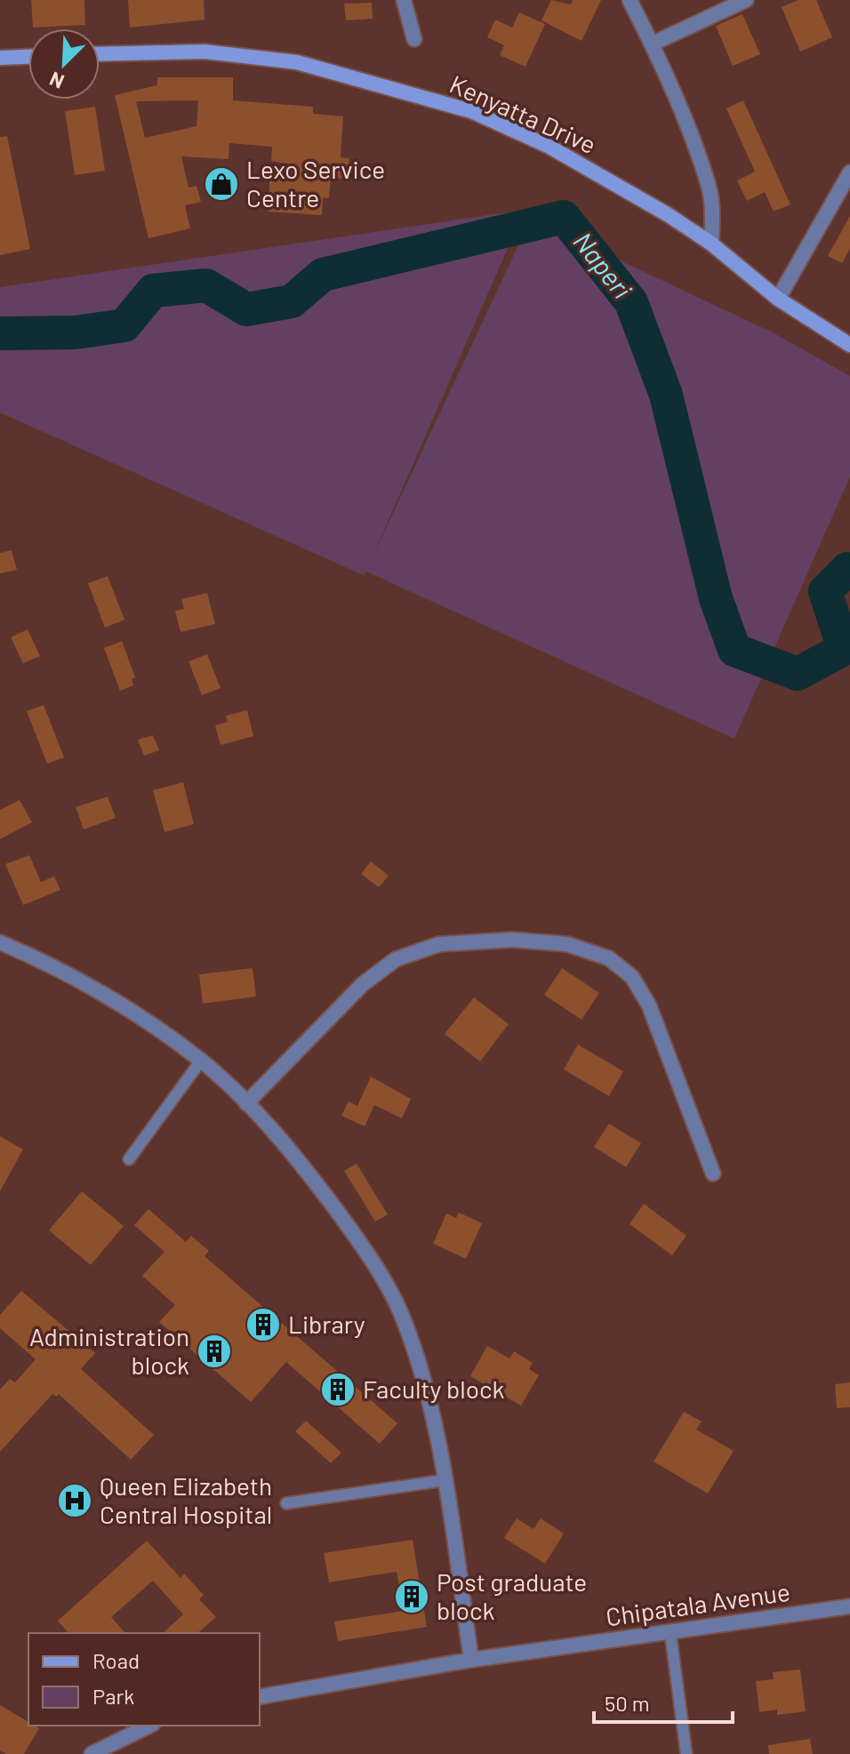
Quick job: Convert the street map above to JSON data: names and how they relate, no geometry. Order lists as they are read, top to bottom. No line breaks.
{"streets":{"main road":["Kenyatta Drive"],"street":["Chipatala Avenue"]},"water":["Naperi"],"places":{"shop":["Lexo Service Centre"],"building":["Library","Administration block","Faculty block","Post graduate block"],"hospital":["Queen Elizabeth Central Hospital"]},"legend":["Road","Park"],"scale_bar":"50 m","north":"bottom left"}
